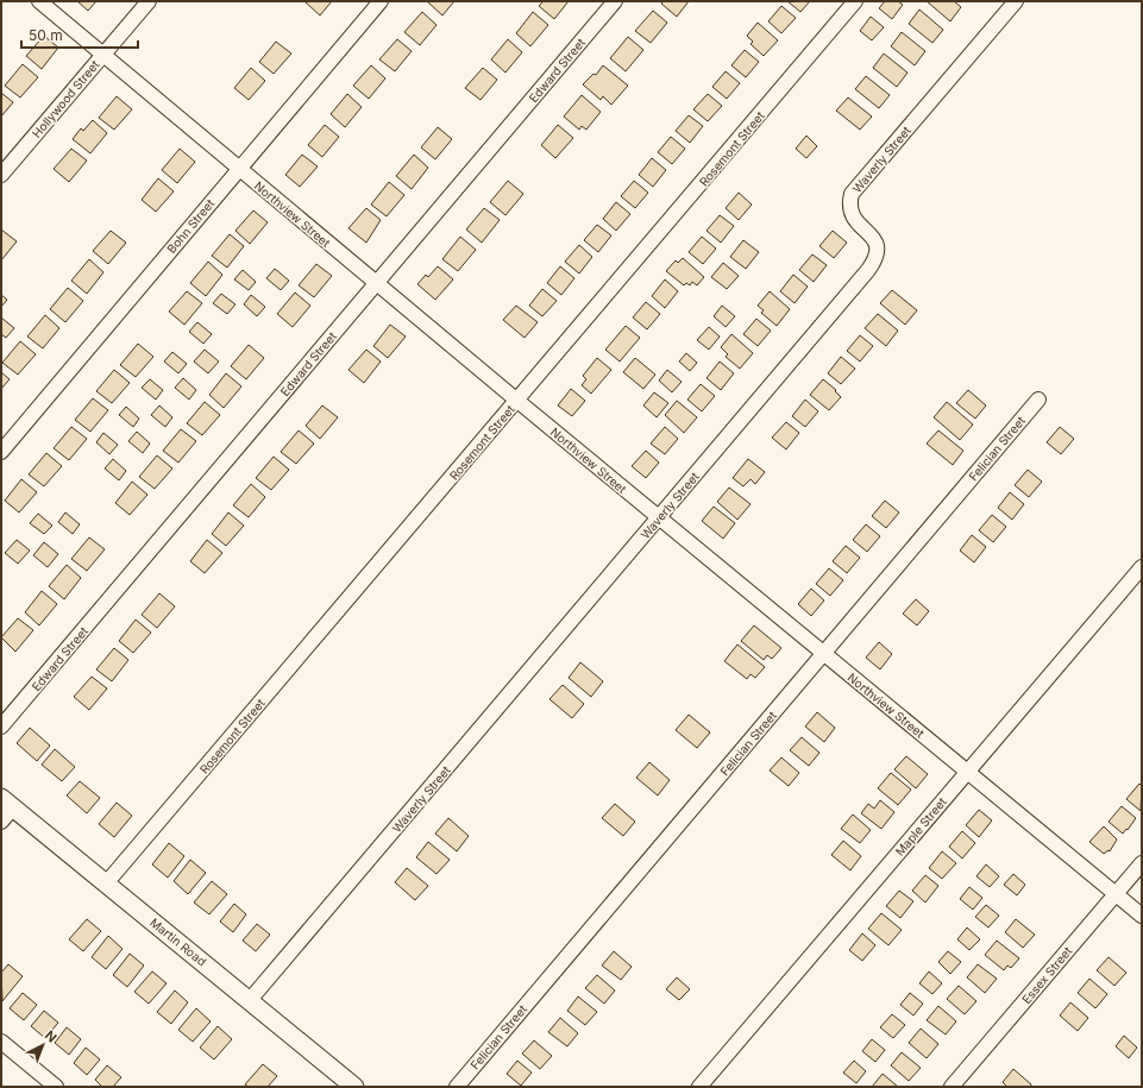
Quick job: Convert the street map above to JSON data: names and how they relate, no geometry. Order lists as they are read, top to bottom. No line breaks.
{"streets":{"street":["Edward Street","Hollywood Street","Rosemont Street","Waverly Street","Northview Street","Bohn Street","Felician Street","Maple Street","Martin Road","Essex Street"]},"crossings":[["Edward Street","Northview Street"],["Hollywood Street","Northview Street"],["Rosemont Street","Northview Street"],["Rosemont Street","Martin Road"],["Waverly Street","Northview Street"],["Waverly Street","Martin Road"],["Northview Street","Bohn Street"],["Northview Street","Felician Street"],["Northview Street","Maple Street"],["Northview Street","Essex Street"]],"scale_bar":"50 m","north":"top right"}
